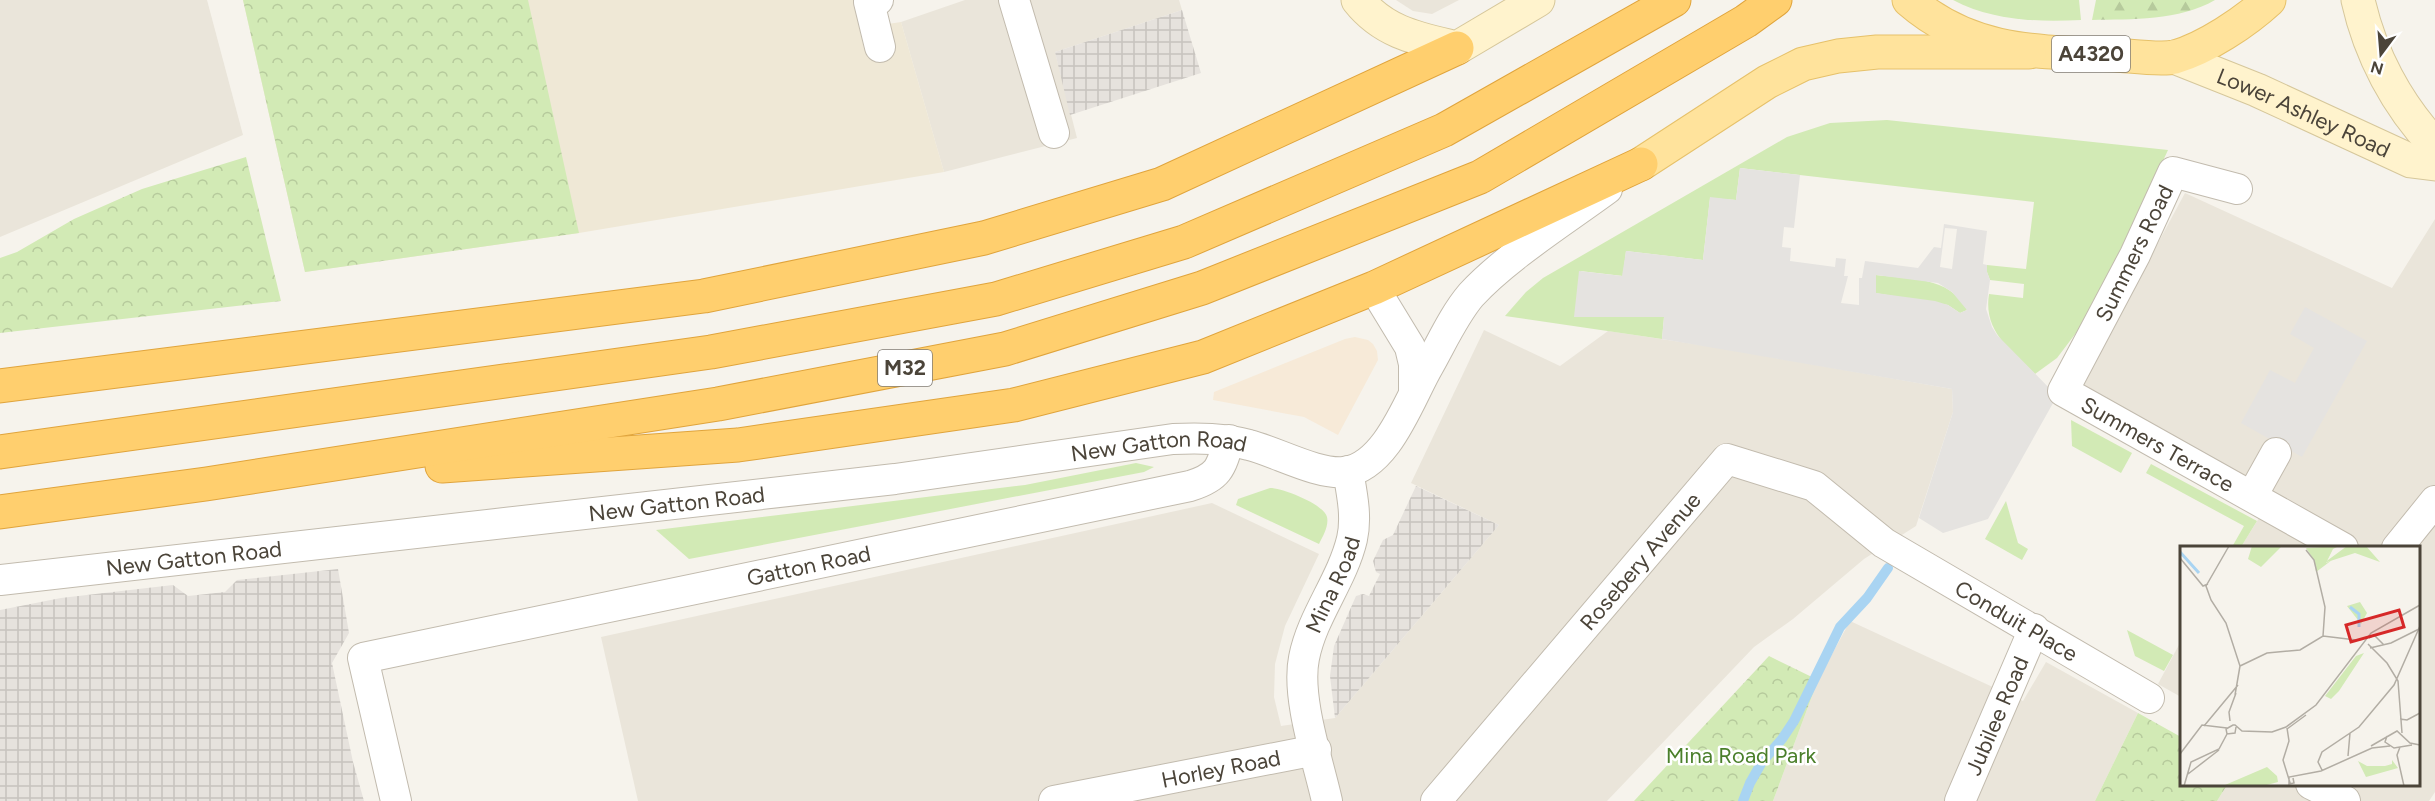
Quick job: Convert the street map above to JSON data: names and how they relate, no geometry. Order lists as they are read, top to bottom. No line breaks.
{"streets":{"highway":["M32"],"main road":["A4320","Lower Ashley Road"],"street":["Summers Road","Summers Terrace","New Gatton Road","Rosebery Avenue","Gatton Road","Mina Road","Conduit Place","Jubilee Road","Horley Road"]},"crossings":[["A4320","Lower Ashley Road"],["Summers Road","Summers Terrace"],["New Gatton Road","Gatton Road"],["New Gatton Road","Mina Road"],["Rosebery Avenue","Conduit Place"],["Mina Road","Horley Road"],["Conduit Place","Jubilee Road"]],"parks":["Mina Road Park"],"north":"bottom"}
